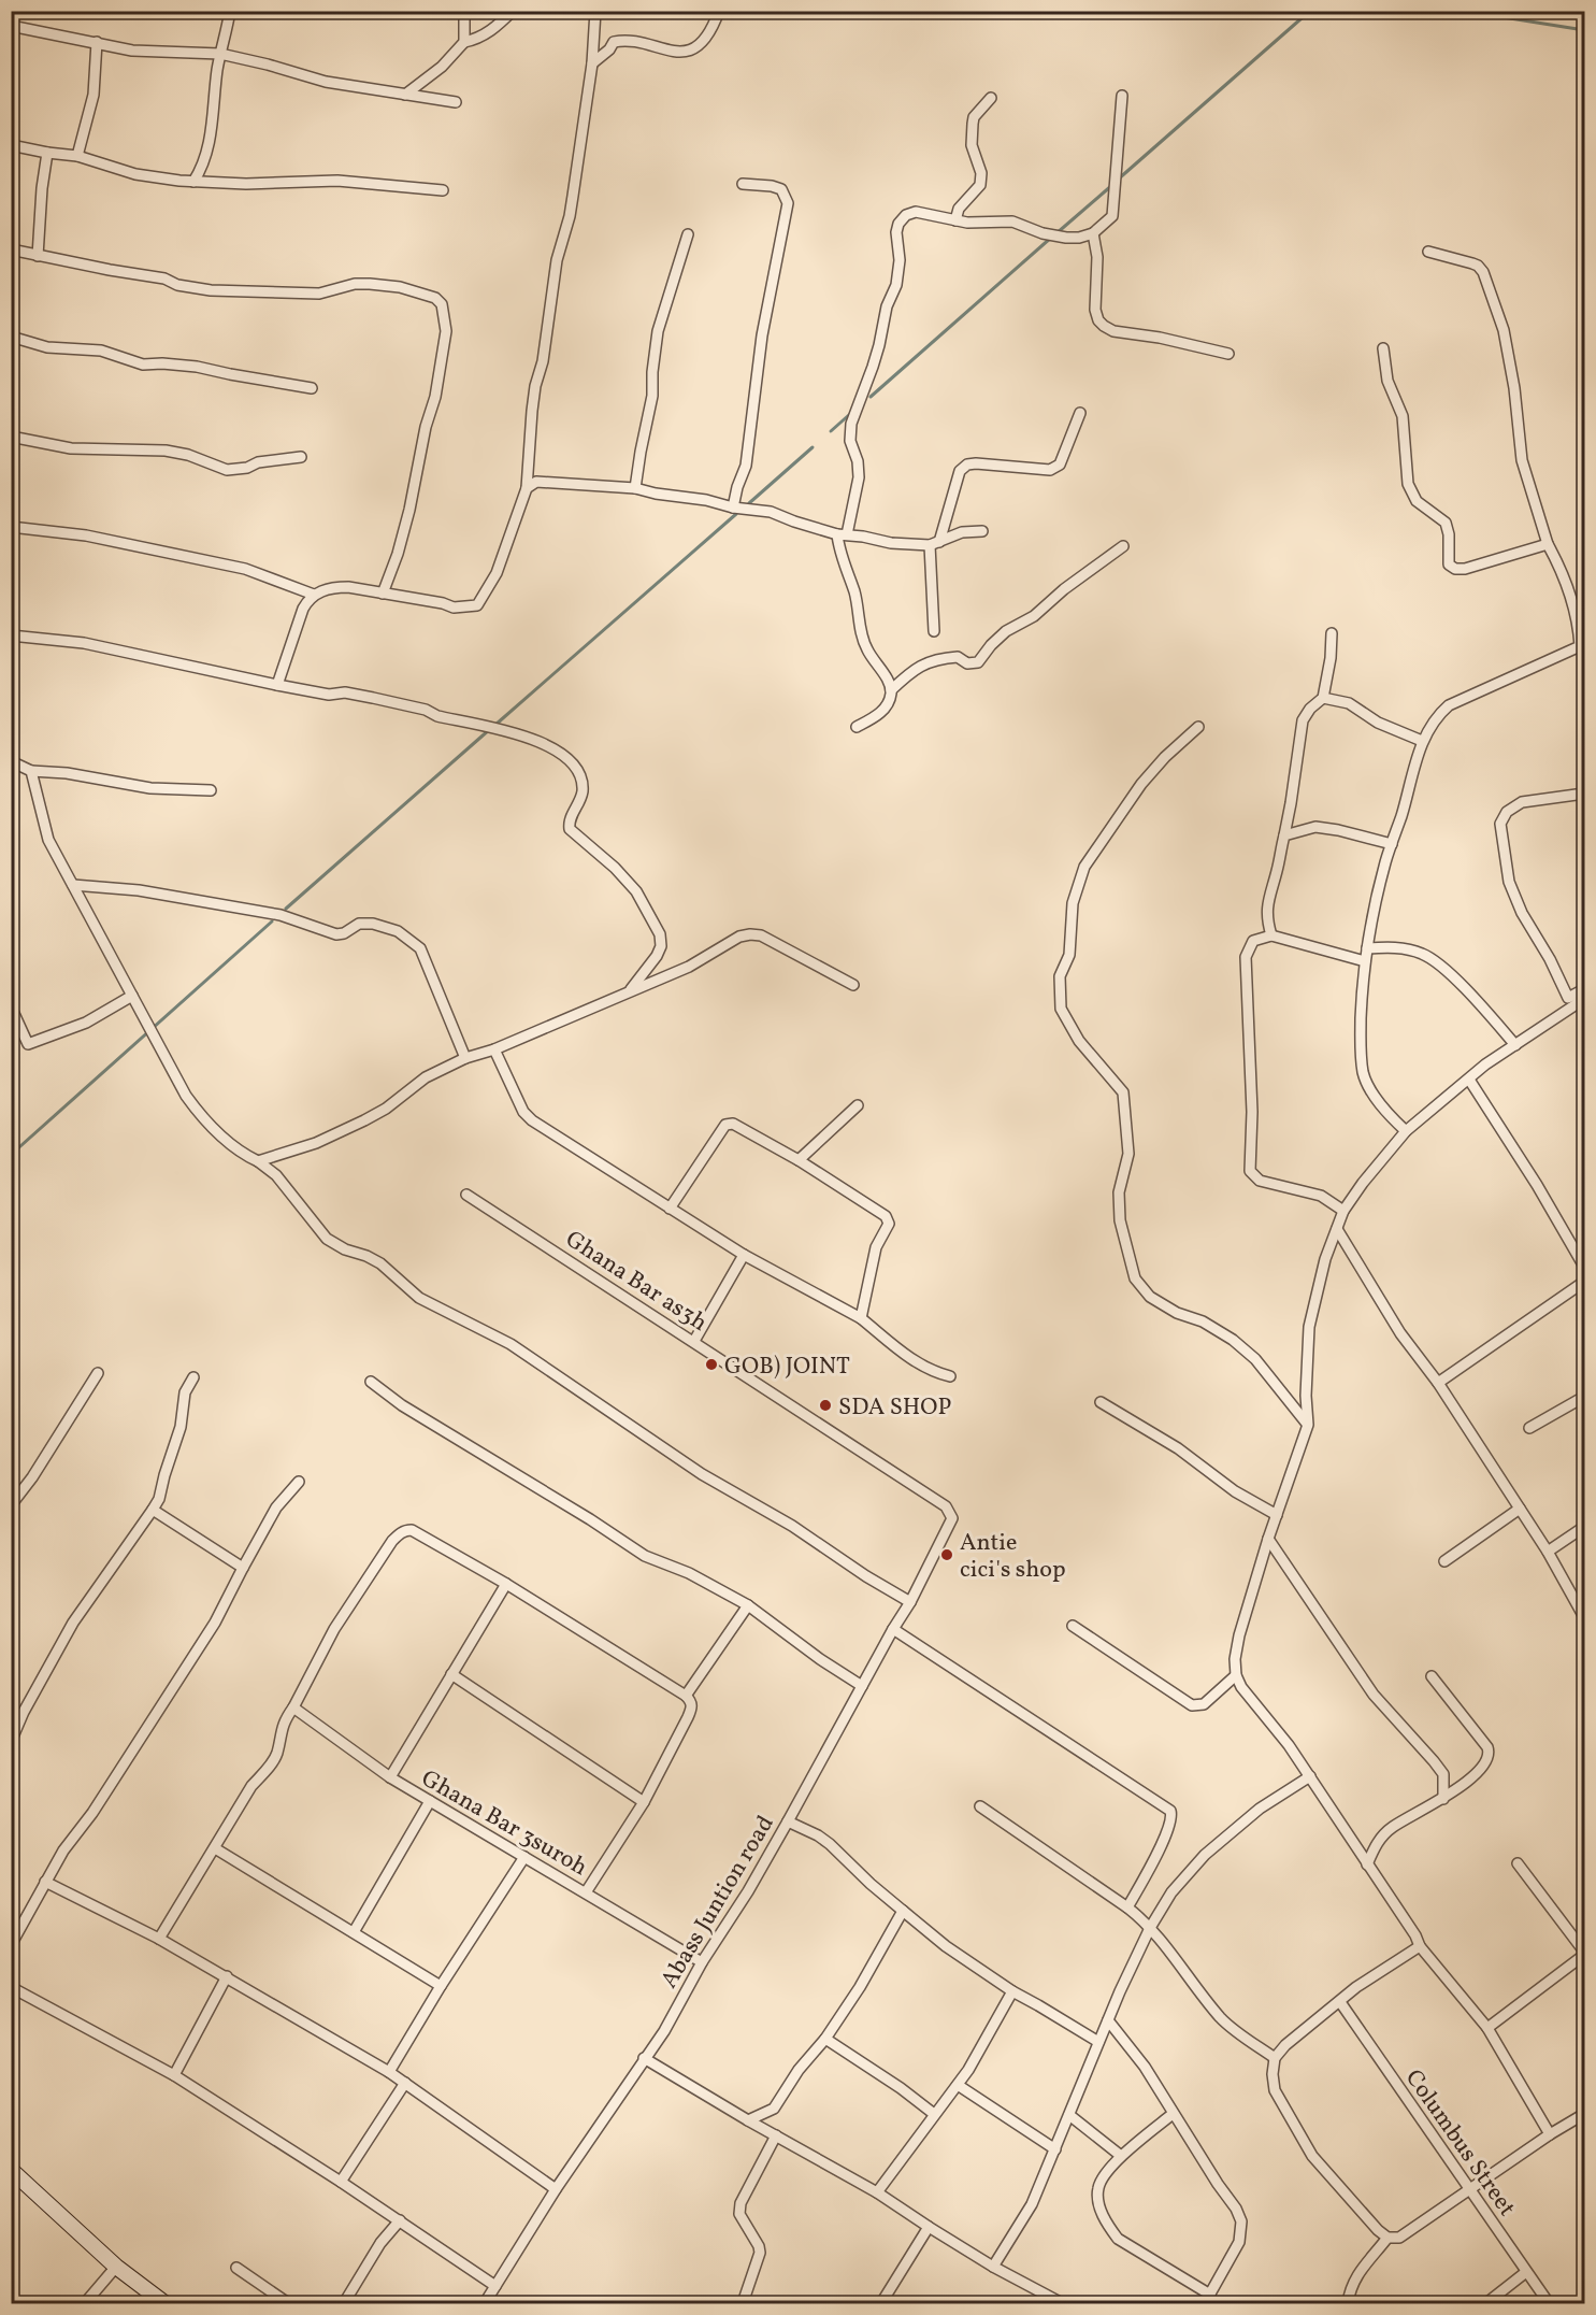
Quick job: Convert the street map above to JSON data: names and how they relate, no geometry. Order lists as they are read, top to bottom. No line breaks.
{"streets":{"street":["Ghana Bar as3h","Ghana Bar 3suroh","Abass Juntion road","Columbus Street"]},"crossings":[["Ghana Bar as3h","Abass Juntion road"],["Ghana Bar 3suroh","Abass Juntion road"]],"places":["GOB) JOINT","SDA SHOP","Antie cici's shop"]}
